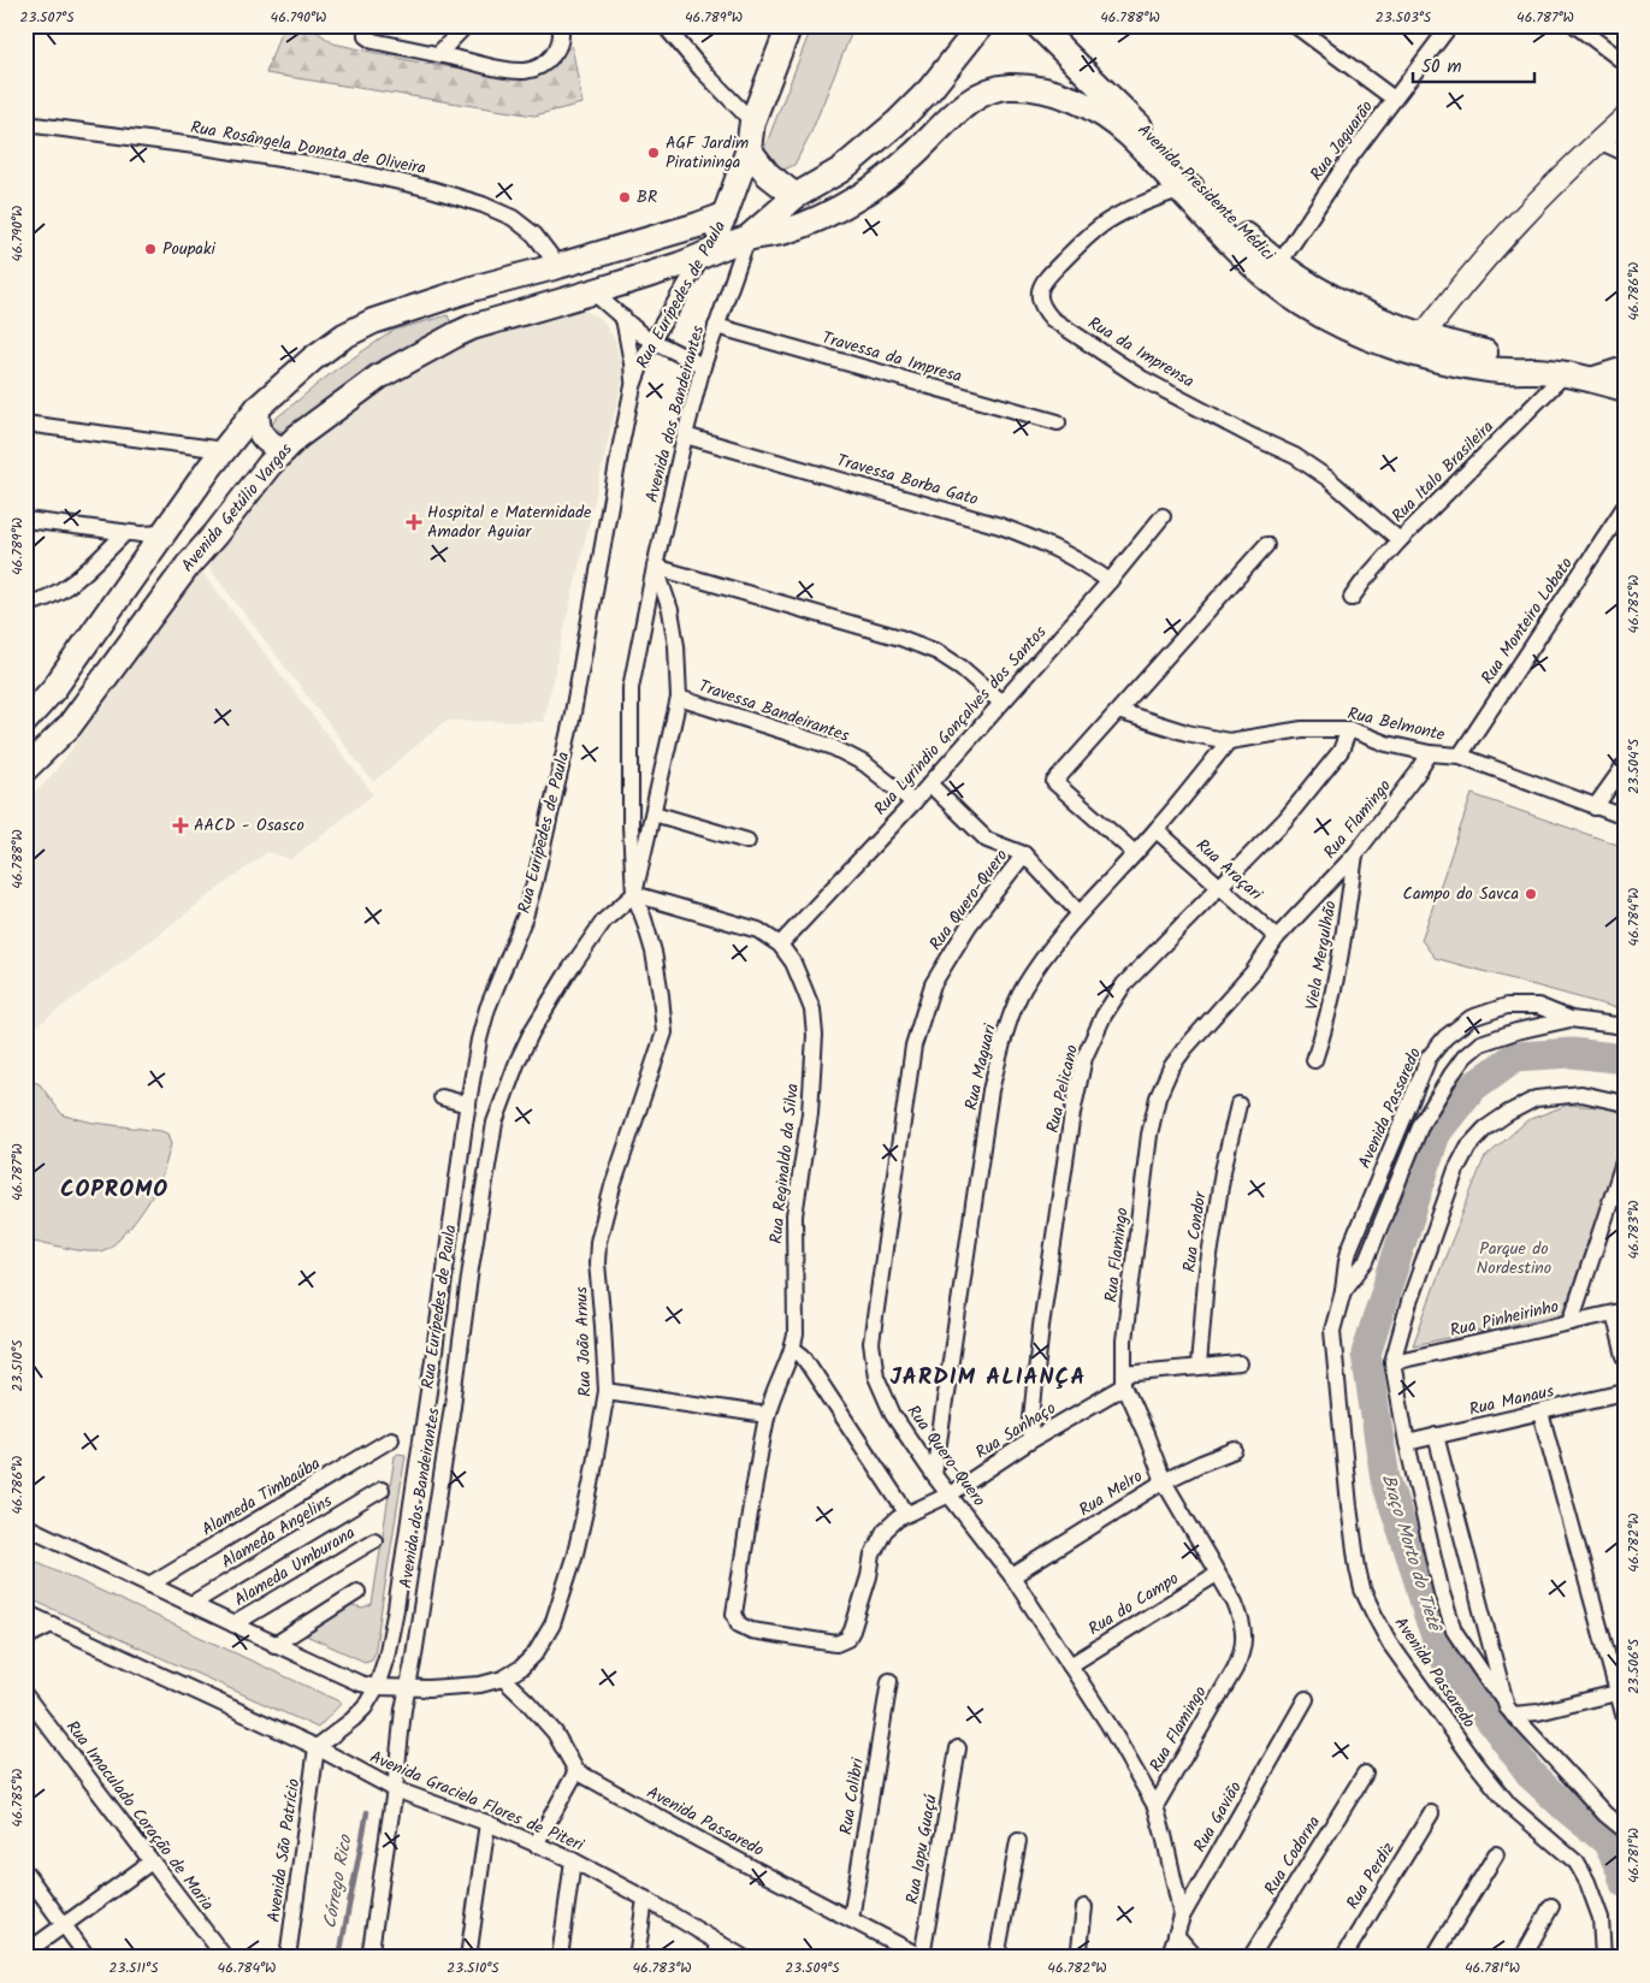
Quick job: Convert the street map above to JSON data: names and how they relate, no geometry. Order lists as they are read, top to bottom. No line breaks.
{"streets":{"main road":["Avenida Presidente Médici","Rua Eurípedes de Paula","Avenida Getúlio Vargas"],"street":["Rua Jaguarão","Rua Rosângela Donata de Oliveira","Rua da Imprensa","Travessa da Impresa","Avenida dos Bandeirantes","Rua Italo Brasileira","Travessa Borba Gato","Rua Monteiro Lobato","Travessa Bandeirantes","Rua Lyrindio Gonçalves dos Santos","Rua Belmonte","Rua Flamingo","Rua Araçari","Rua Quero-Quero","Viela Mergulhão","Rua Maguari","Rua Pelicano","Avenida Passaredo","Rua Reginaldo da Silva","Rua Condor","Rua Pinheirinho","Rua João Arnus","Rua Manaus","Rua Sanhaço","Rua Melro","Alameda Timbaúba","Alameda Angelins","Alameda Umburana","Rua do Campo","Rua Colibri","Avenida Graciela Flores de Piteri","Rua Imaculado Coração de Maria","Rua Gavião","Rua Iapu Guaçú","Avenida São Patrício","Rua Codorna","Rua Perdiz"]},"crossings":[["Rua Jaguarão","Avenida Presidente Médici"],["Avenida Presidente Médici","Rua da Imprensa"],["Avenida Presidente Médici","Rua Italo Brasileira"],["Avenida Presidente Médici","Avenida Getúlio Vargas"],["Rua Eurípedes de Paula","Avenida Getúlio Vargas"],["Rua Eurípedes de Paula","Avenida Graciela Flores de Piteri"],["Rua Eurípedes de Paula","Avenida São Patrício"],["Rua da Imprensa","Rua Italo Brasileira"],["Travessa da Impresa","Avenida dos Bandeirantes"],["Avenida dos Bandeirantes","Travessa Borba Gato"],["Avenida dos Bandeirantes","Avenida Getúlio Vargas"],["Avenida dos Bandeirantes","Rua Reginaldo da Silva"],["Avenida dos Bandeirantes","Rua João Arnus"],["Avenida dos Bandeirantes","Avenida Graciela Flores de Piteri"],["Travessa Borba Gato","Rua Lyrindio Gonçalves dos Santos"],["Rua Monteiro Lobato","Rua Belmonte"],["Travessa Bandeirantes","Rua Lyrindio Gonçalves dos Santos"],["Rua Lyrindio Gonçalves dos Santos","Rua Reginaldo da Silva"],["Rua Belmonte","Rua Flamingo"],["Rua Belmonte","Rua Maguari"],["Rua Belmonte","Rua Pelicano"],["Rua Flamingo","Rua Araçari"],["Rua Flamingo","Rua Quero-Quero"],["Rua Flamingo","Viela Mergulhão"],["Rua Flamingo","Rua Sanhaço"],["Rua Flamingo","Rua Melro"],["Rua Flamingo","Rua do Campo"],["Rua Araçari","Rua Maguari"],["Rua Araçari","Rua Pelicano"],["Rua Quero-Quero","Rua Maguari"],["Rua Quero-Quero","Rua Sanhaço"],["Rua Quero-Quero","Rua Melro"],["Rua Quero-Quero","Rua do Campo"],["Rua Quero-Quero","Rua Gavião"],["Rua Pelicano","Rua Sanhaço"],["Avenida Passaredo","Rua Colibri"],["Avenida Passaredo","Rua Iapu Guaçú"],["Rua Reginaldo da Silva","Rua João Arnus"],["Rua Reginaldo da Silva","Rua Sanhaço"],["Rua Condor","Rua Sanhaço"],["Avenida Graciela Flores de Piteri","Avenida São Patrício"]],"districts":["COPROMO","JARDIM ALIANÇA"],"water":["Braço Morto do Tietê","Córrego Rico"],"parks":["Parque do Nordestino"],"places":{"other":["AGF Jardim Piratininga","BR","Poupaki","Campo do Savca"],"health":["Hospital e Maternidade Amador Aguiar","AACD - Osasco"]},"scale_bar":"50 m","coordinates":["23.507°S","46.790°W","46.789°W","46.788°W","23.503°S","46.787°W","46.786°W","46.785°W","23.504°S","46.784°W","46.783°W","23.510°S","46.782°W","23.506°S","46.781°W","23.511°S","23.509°S"]}
